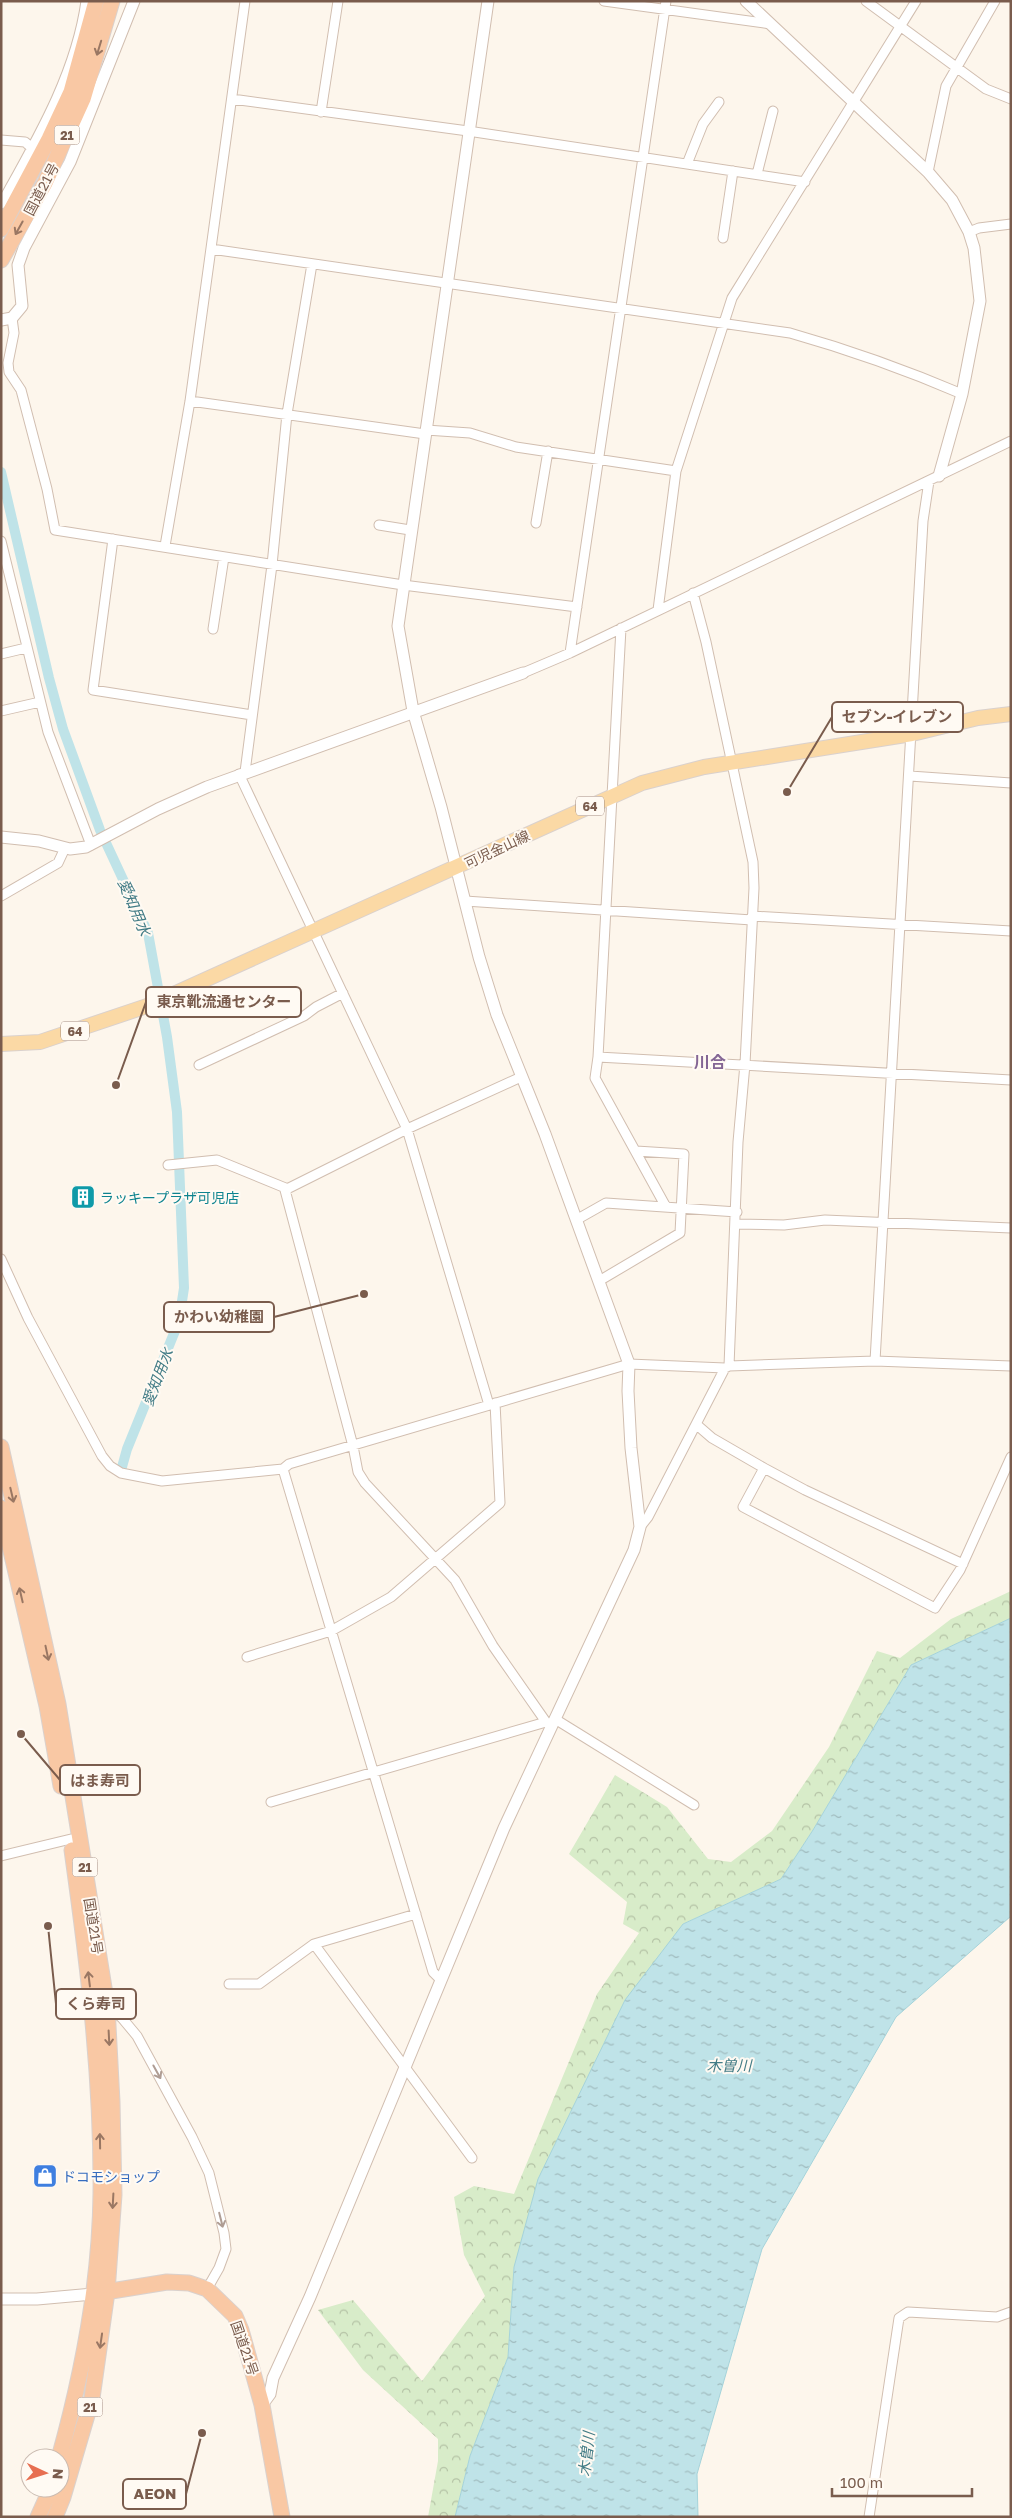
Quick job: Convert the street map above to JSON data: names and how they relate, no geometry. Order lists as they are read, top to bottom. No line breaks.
{"streets":{"highway":["21","国道21号"],"main road":["64","可児金山線"]},"crossings":[["21","国道21号"]],"districts":["川合"],"water":["愛知用水","木曽川"],"places":{"other":["セブン-イレブン","東京靴流通センター","かわい幼稚園","はま寿司","くら寿司","AEON"],"building":["ラッキープラザ可児店"],"shop":["ドコモショップ"]},"scale_bar":"100 m","north":"right"}
